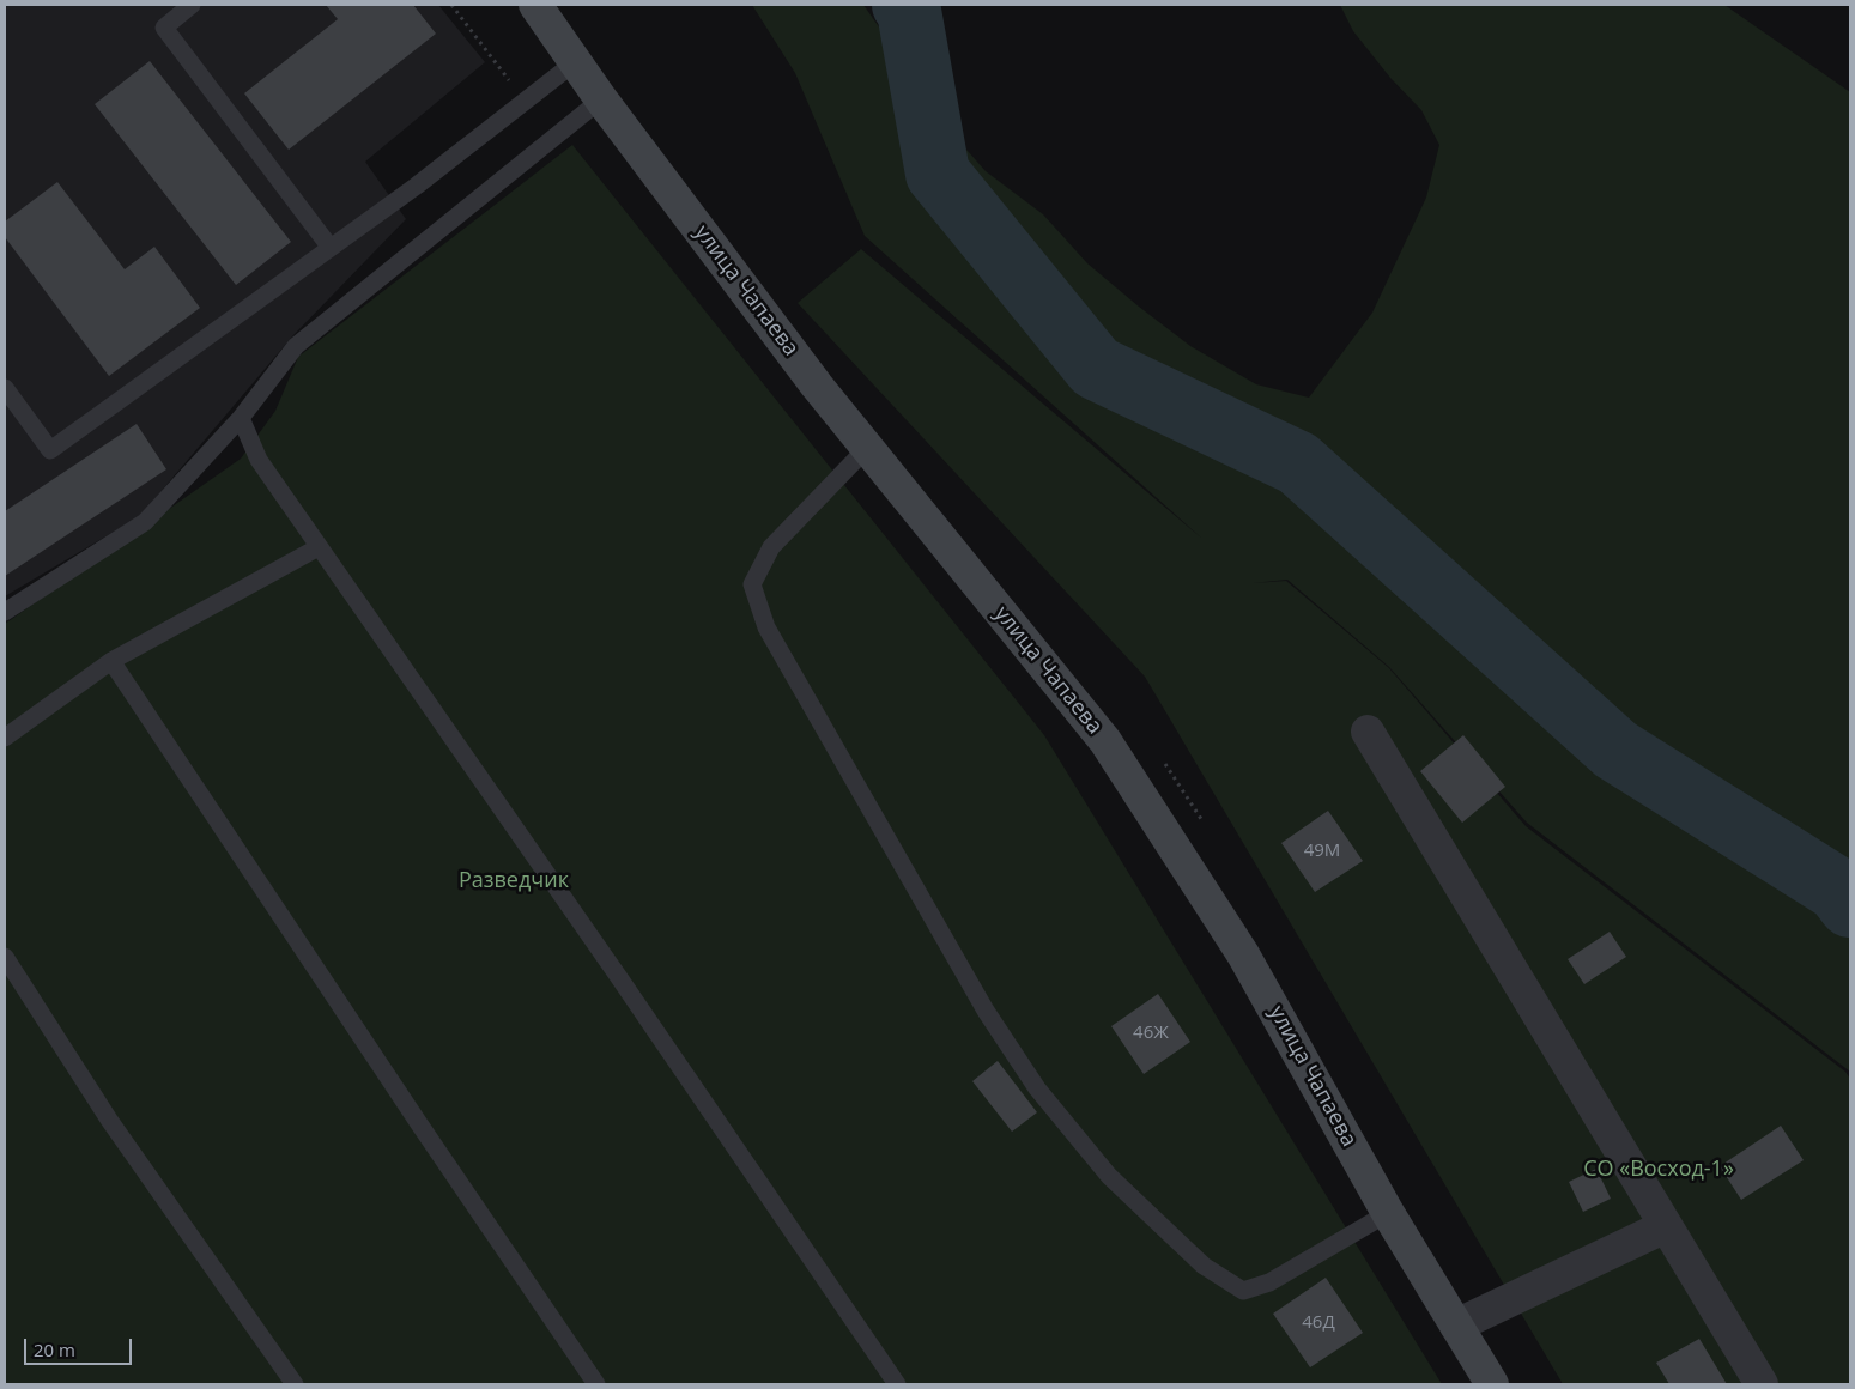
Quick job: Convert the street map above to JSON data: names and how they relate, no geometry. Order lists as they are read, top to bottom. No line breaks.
{"streets":{"street":["улица Чапаева"]},"parks":["Разведчик","СО «Восход-1»"],"house_numbers":["49М","46Ж","46Д"],"scale_bar":"20 m"}
